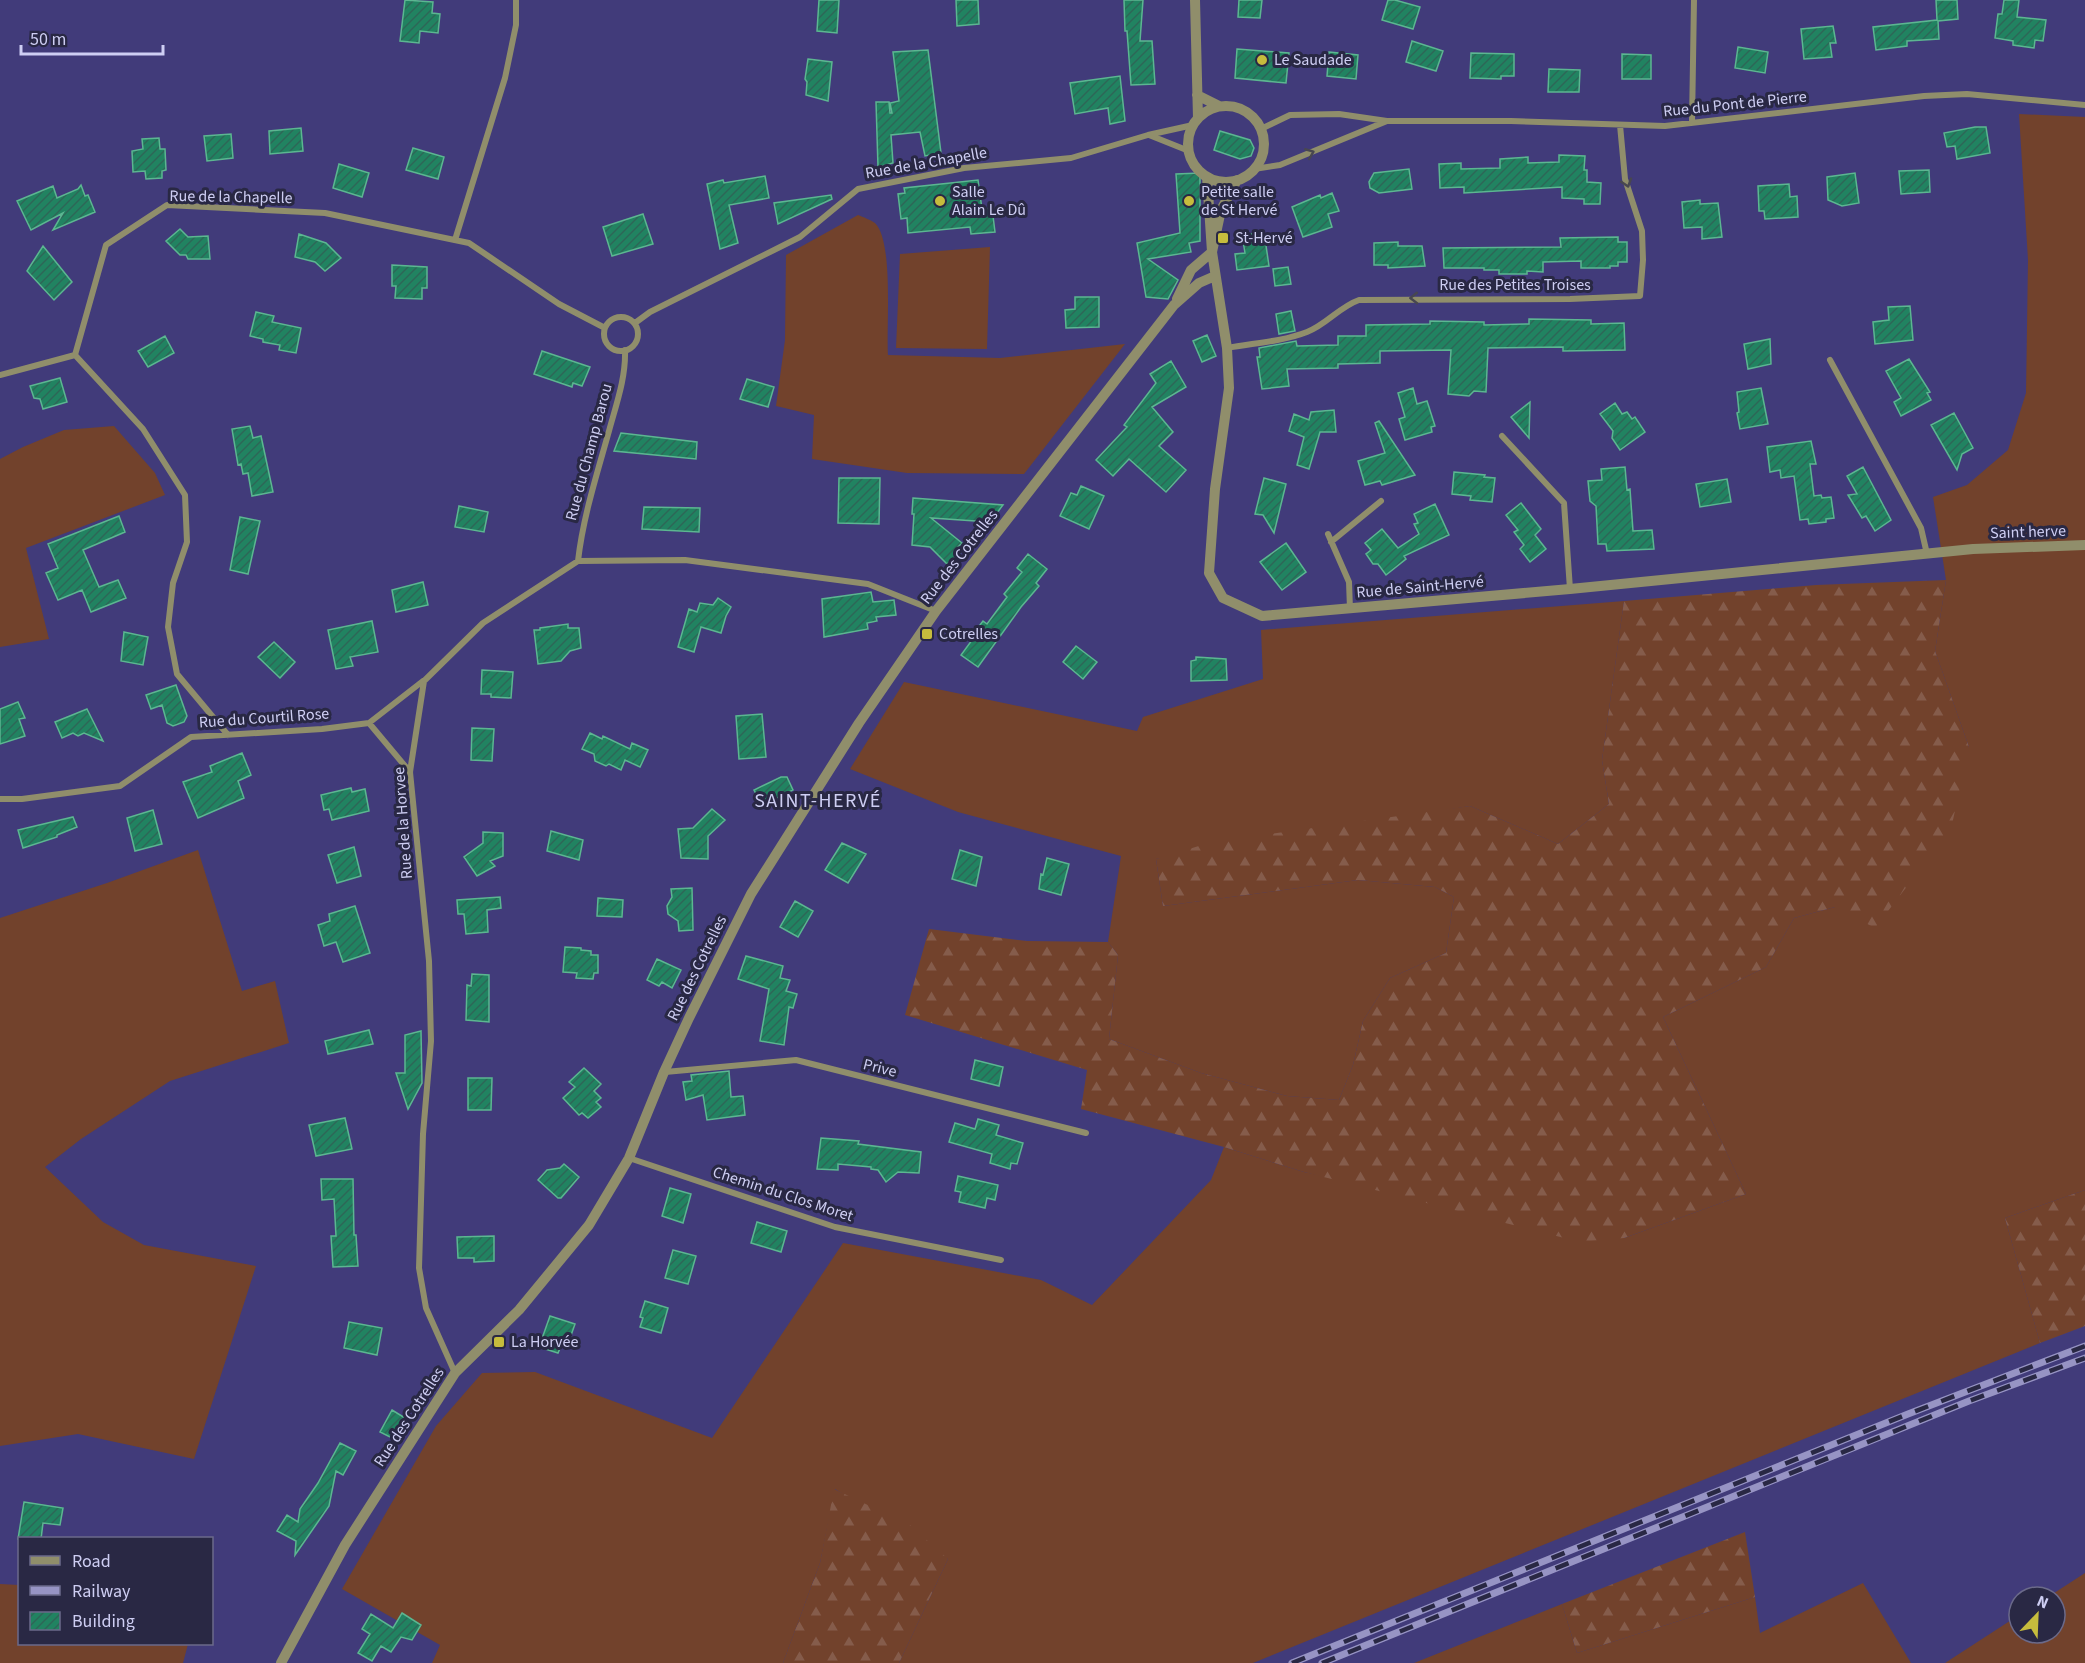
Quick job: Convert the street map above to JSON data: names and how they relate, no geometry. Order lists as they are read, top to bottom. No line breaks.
{"streets":{"street":["Rue du Pont de Pierre","Rue de la Chapelle","Rue des Petites Troises","Rue du Champ Barou","Saint herve","Rue des Cotrelles","Rue de Saint-Hervé","Rue du Courtil Rose","Rue de la Horvee","Prive","Chemin du Clos Moret"]},"crossings":[["Rue du Pont de Pierre","Rue de la Chapelle"],["Rue du Pont de Pierre","Rue des Petites Troises"],["Rue de la Chapelle","Rue du Champ Barou"],["Rue des Petites Troises","Rue de Saint-Hervé"],["Saint herve","Rue de Saint-Hervé"],["Rue des Cotrelles","Rue de Saint-Hervé"],["Rue des Cotrelles","Rue de la Horvee"],["Rue des Cotrelles","Prive"],["Rue des Cotrelles","Chemin du Clos Moret"]],"districts":["SAINT-HERVÉ"],"places":{"other":["Le Saudade","Salle Alain Le Dû","Petite salle de St Hervé"],"transit":["St-Hervé","Cotrelles","La Horvée"]},"legend":["Road","Railway","Building"],"scale_bar":"50 m","north":"top right"}
